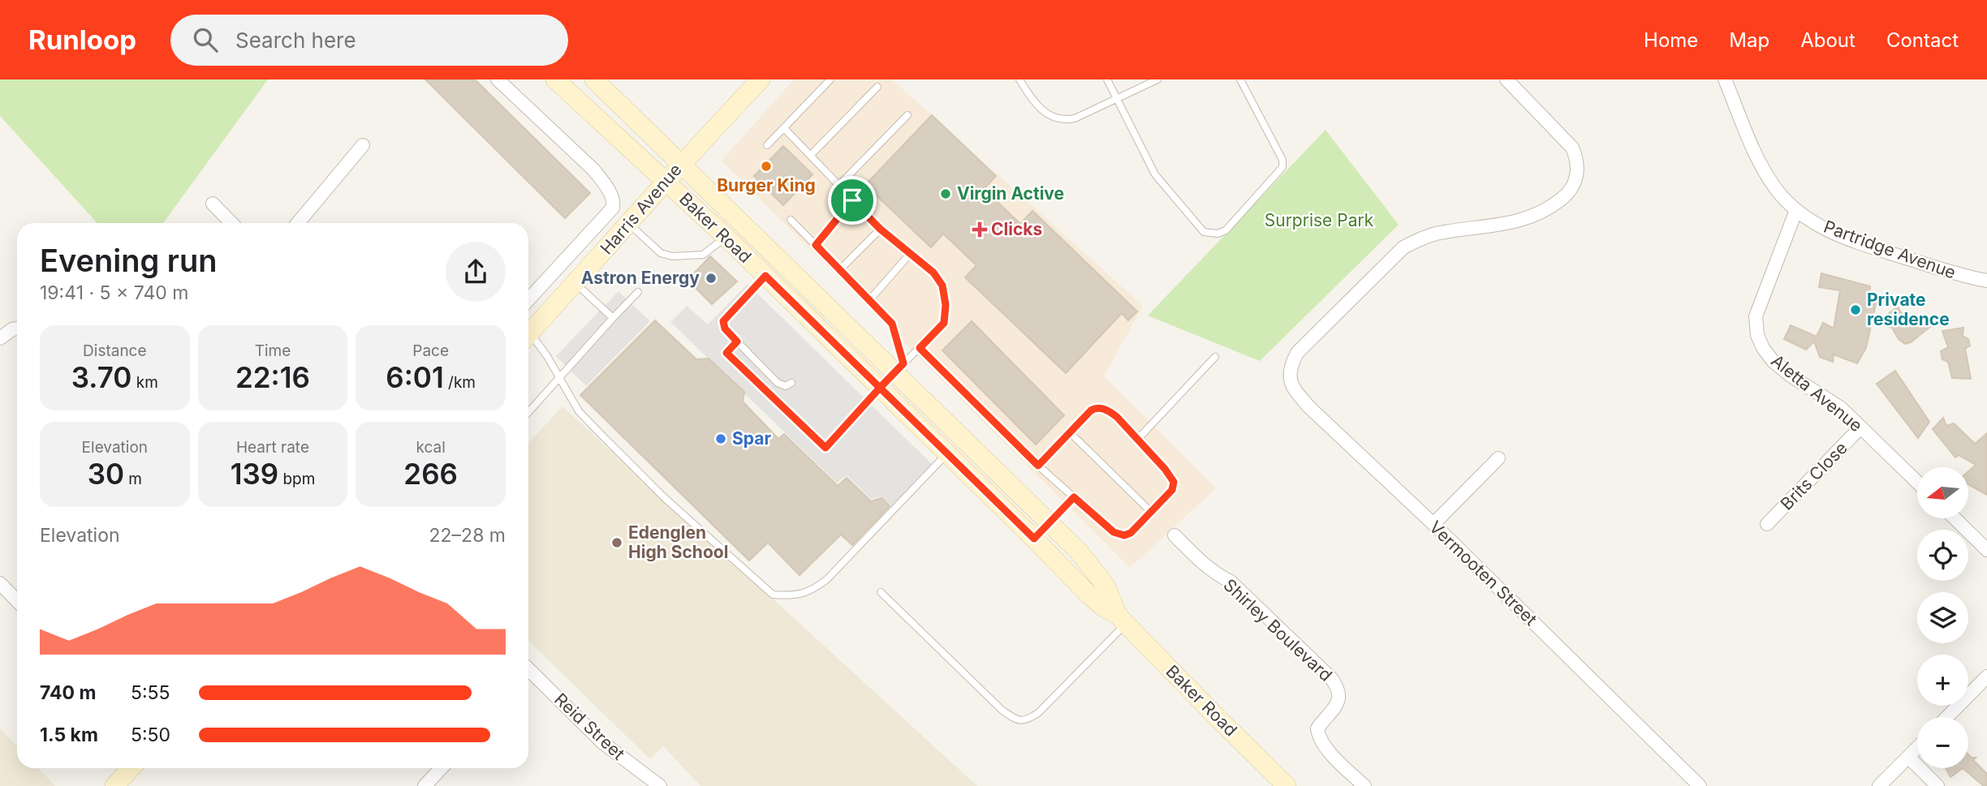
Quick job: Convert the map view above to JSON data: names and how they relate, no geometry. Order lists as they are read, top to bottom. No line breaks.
{"streets":{"main road":["Harris Avenue","Baker Road"],"street":["Partridge Avenue","Aletta Avenue","Brits Close","Vermooten Street","Shirley Boulevard","Reid Street"]},"crossings":[["Harris Avenue","Baker Road"],["Partridge Avenue","Aletta Avenue"],["Aletta Avenue","Brits Close"]],"parks":["Surprise Park"],"places":{"other":["Burger King","Virgin Active","Astron Energy","Private residence","Spar","Edenglen High School"],"health":["Clicks"]},"north":"left","page":{"header":"Runloop","search":"Search here","nav":["Home","Map","About","Contact"],"heading":["Evening run","19:41 · 5 × 740 m"],"stats":[["Distance","3.70 km"],["Time","22:16"],["Pace","6:01 /km"],["Elevation","30 m"],["Heart rate","139 bpm"],["kcal","266"]],"map_buttons":["+","−"],"chart":["Elevation","22–28 m"],"list":[{"name":"740 m","note":"5:55"},{"name":"1.5 km","note":"5:50"}]}}
